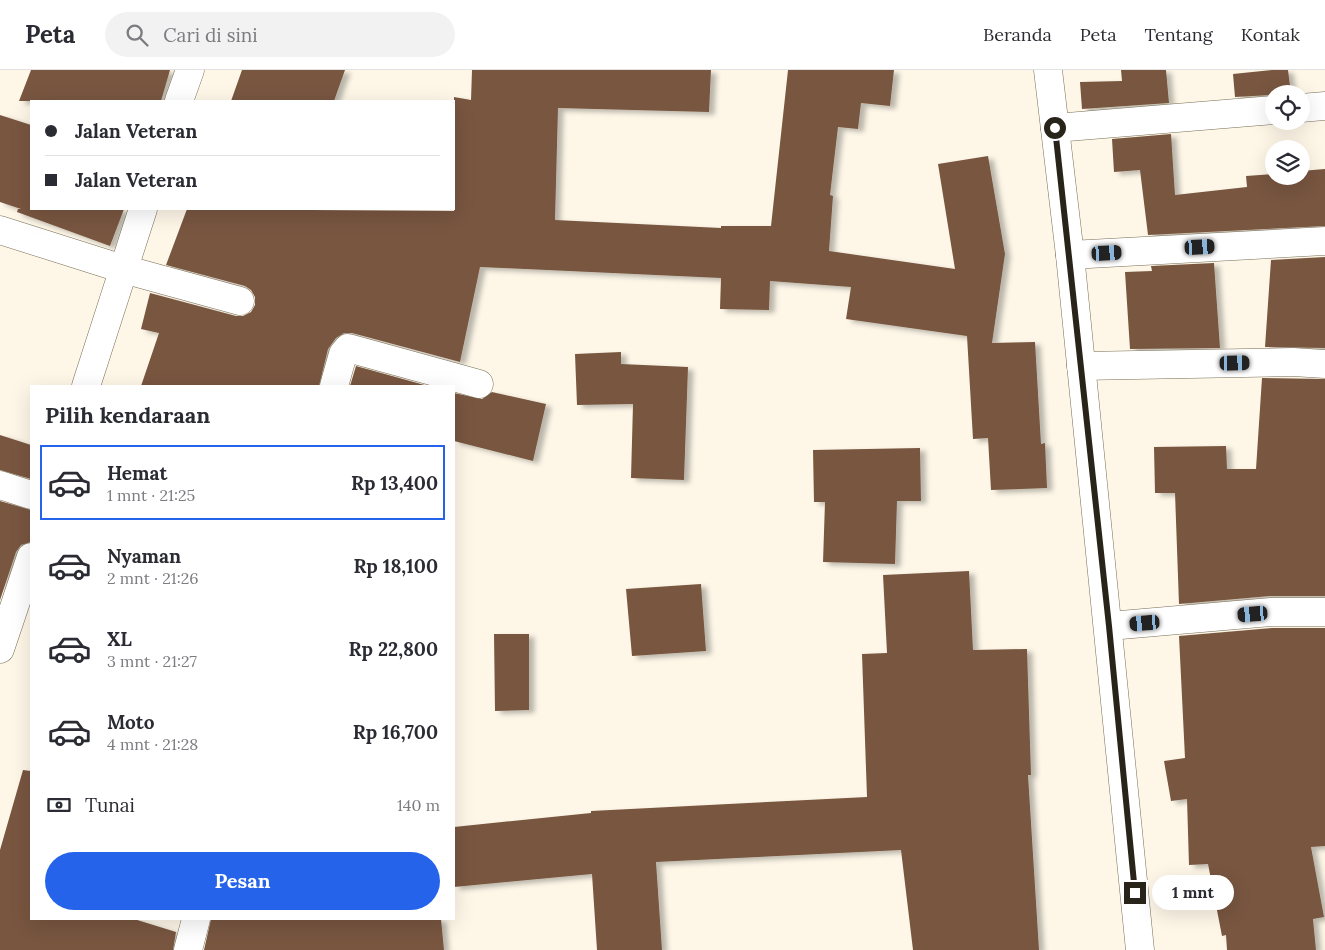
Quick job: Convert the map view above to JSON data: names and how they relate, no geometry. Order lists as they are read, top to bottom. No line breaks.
{"page":{"header":"Peta","search":"Cari di sini","nav":["Beranda","Peta","Tentang","Kontak"],"banner":["Jalan Veteran","Jalan Veteran"],"heading":"Pilih kendaraan","list":[{"name":"Hemat","note":"1 mnt · 21:25","value":"Rp 13,400"},{"name":"Nyaman","note":"2 mnt · 21:26","value":"Rp 18,100"},{"name":"XL","note":"3 mnt · 21:27","value":"Rp 22,800"},{"name":"Moto","note":"4 mnt · 21:28","value":"Rp 16,700"}],"pay":["Tunai","140 m"],"buttons":"Pesan","bubble":"1 mnt"}}
